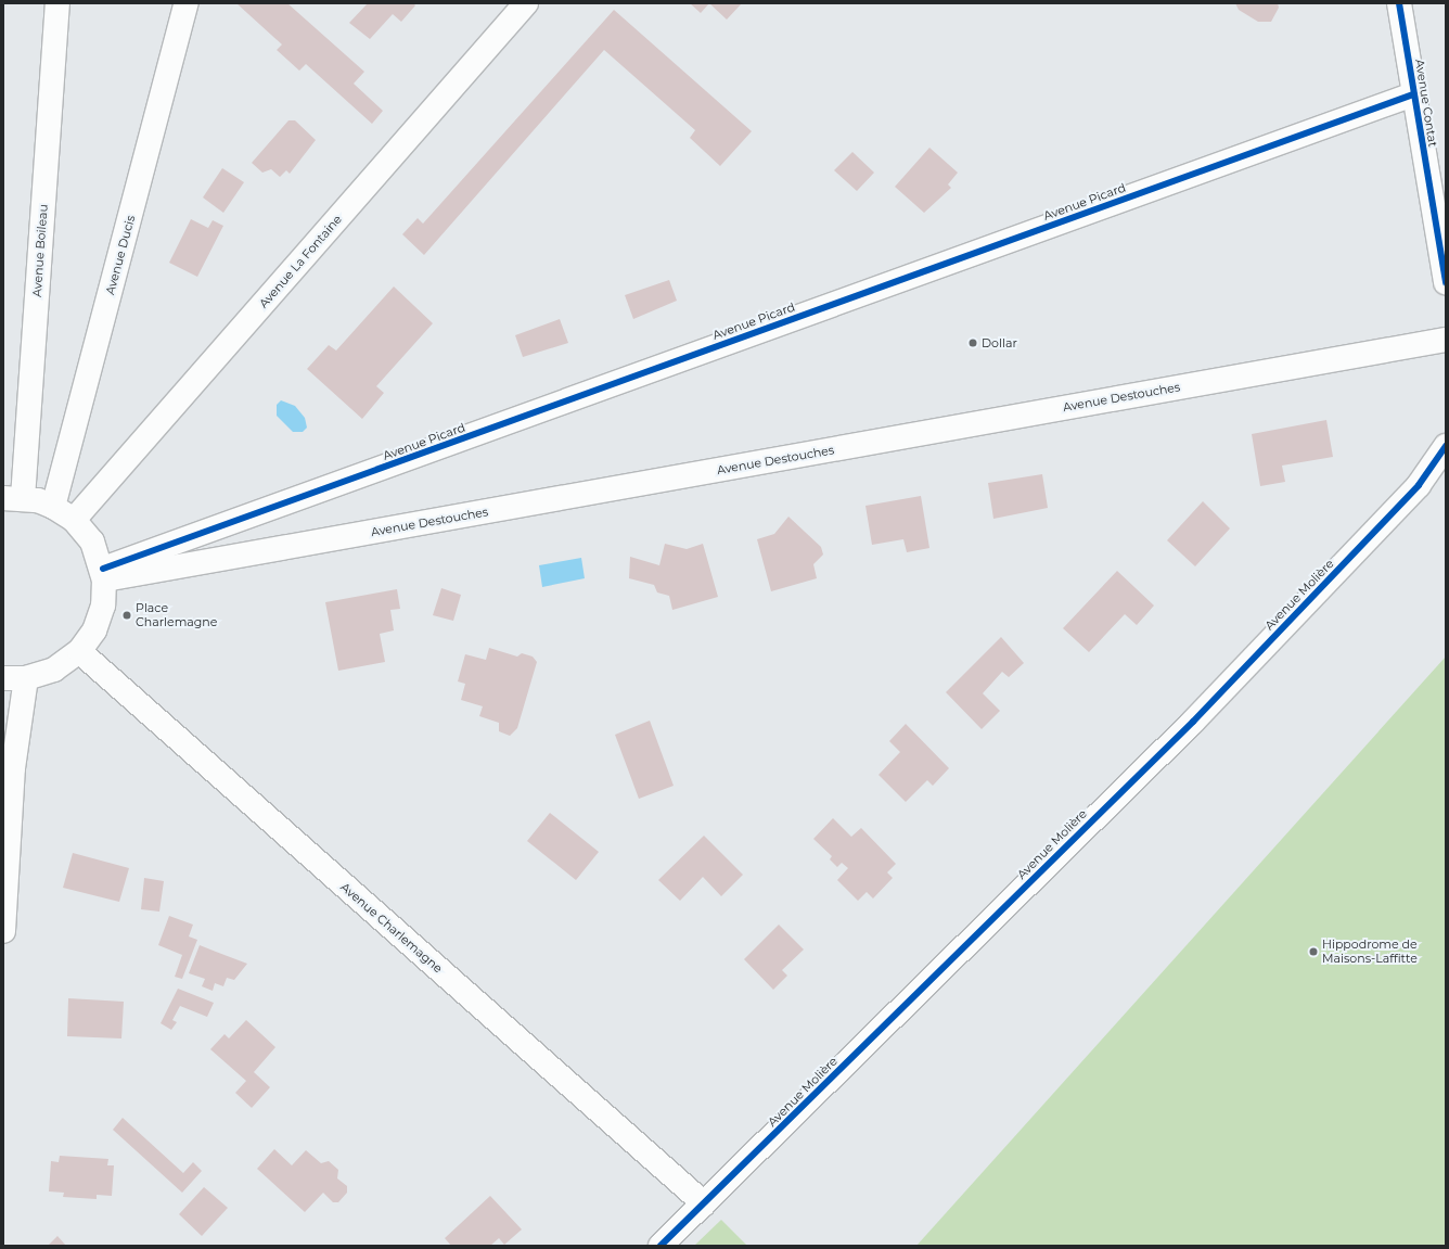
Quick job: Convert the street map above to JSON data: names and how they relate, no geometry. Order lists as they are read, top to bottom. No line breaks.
{"streets":{"street":["Avenue Contat","Avenue Picard","Avenue Boileau","Avenue Ducis","Avenue La Fontaine","Avenue Destouches","Avenue Molière","Avenue Charlemagne"]},"crossings":[["Avenue Contat","Avenue Picard"],["Avenue Picard","Avenue Destouches"],["Avenue Molière","Avenue Charlemagne"]],"places":["Dollar","Place Charlemagne","Hippodrome de Maisons-Laffitte"]}
